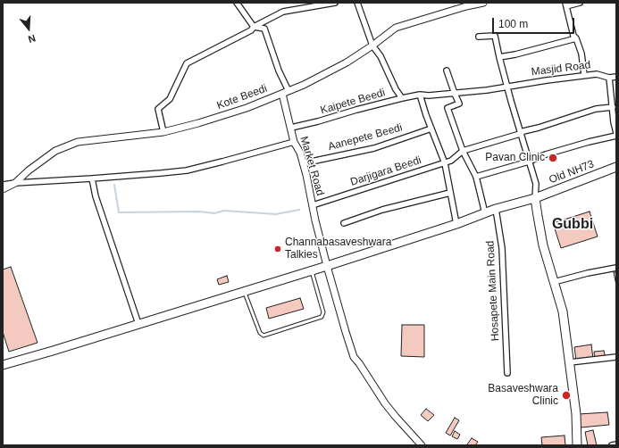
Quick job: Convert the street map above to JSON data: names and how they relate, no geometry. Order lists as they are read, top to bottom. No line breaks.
{"streets":{"main road":["Old NH73"],"street":["Masjid Road","Kote Beedi","Kaipete Beedi","Aanepete Beedi","Market Road","Darjigara Beedi","Hosapete Main Road"]},"crossings":[["Masjid Road","Kaipete Beedi"],["Kote Beedi","Market Road"],["Kaipete Beedi","Market Road"],["Aanepete Beedi","Market Road"],["Market Road","Darjigara Beedi"],["Market Road","Old NH73"],["Old NH73","Hosapete Main Road"]],"districts":["Gubbi"],"places":["Pavan Clinic","Channabasaveshwara Talkies","Basaveshwara Clinic"],"scale_bar":"100 m","north":"bottom"}
